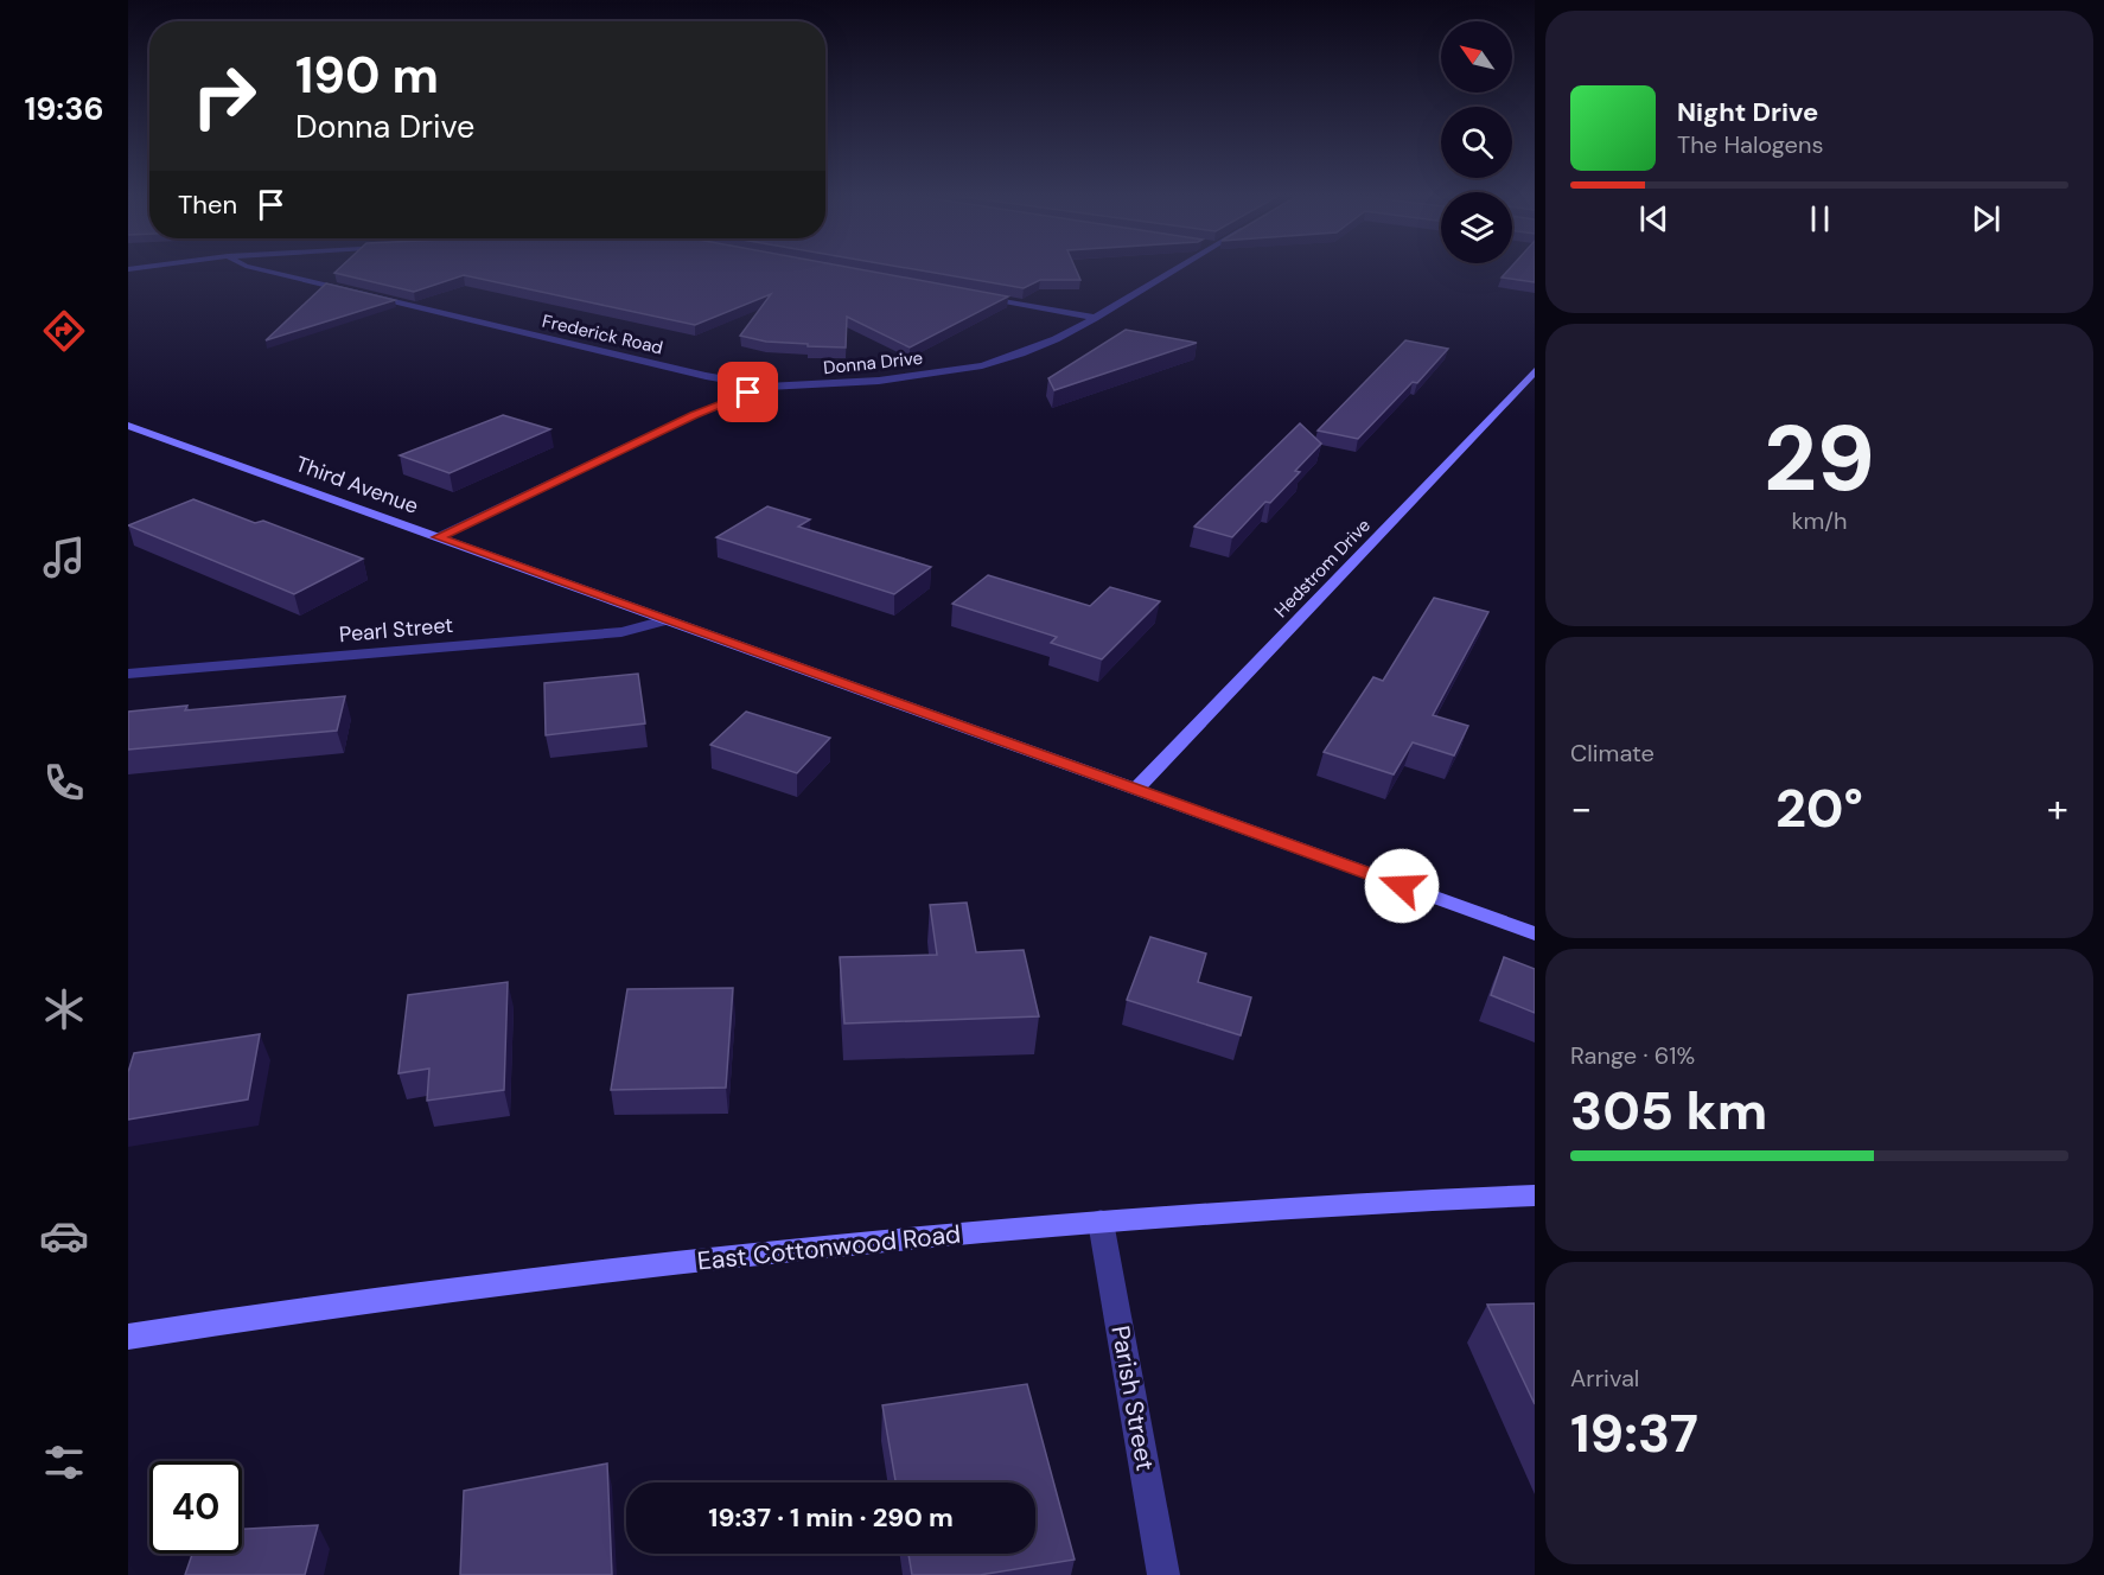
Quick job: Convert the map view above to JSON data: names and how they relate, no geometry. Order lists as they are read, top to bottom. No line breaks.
{"streets":{"street":["Frederick Road","Donna Drive","Third Avenue","Hedstrom Drive","Pearl Street","East Cottonwood Road","Parish Street"]},"crossings":[["Frederick Road","Donna Drive"],["Donna Drive","Third Avenue"],["Third Avenue","Hedstrom Drive"],["Third Avenue","Pearl Street"],["East Cottonwood Road","Parish Street"]],"north":"top left","page":{"tabs":"19:36","turn":["190 m","Donna Drive"],"song":["Night Drive","The Halogens"],"then":"Then","tile":[["29","km/h"],"Climate",["Range · 61%","305 km"],["Arrival","19:37"]],"heat":["−","20°","+"],"limit":"40","trip":"19:37 · 1 min · 290 m"}}
